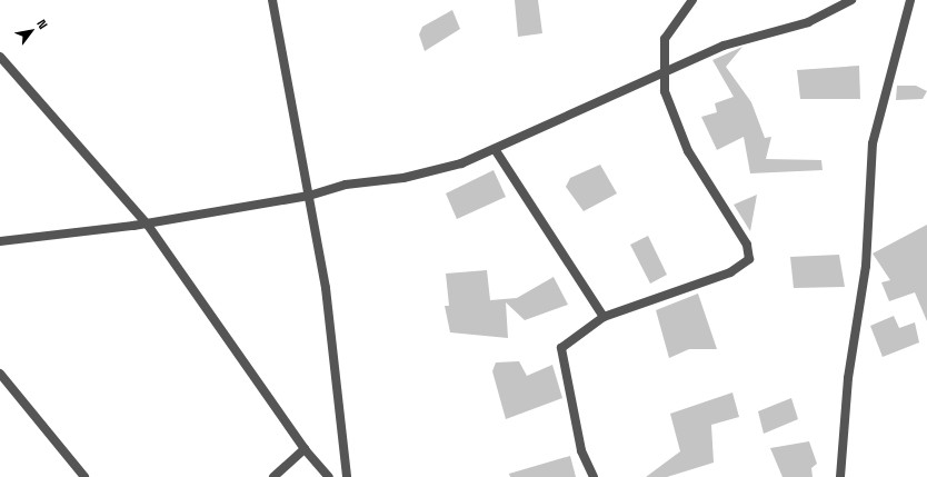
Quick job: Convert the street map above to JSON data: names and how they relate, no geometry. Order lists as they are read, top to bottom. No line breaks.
{"north":"top right"}
